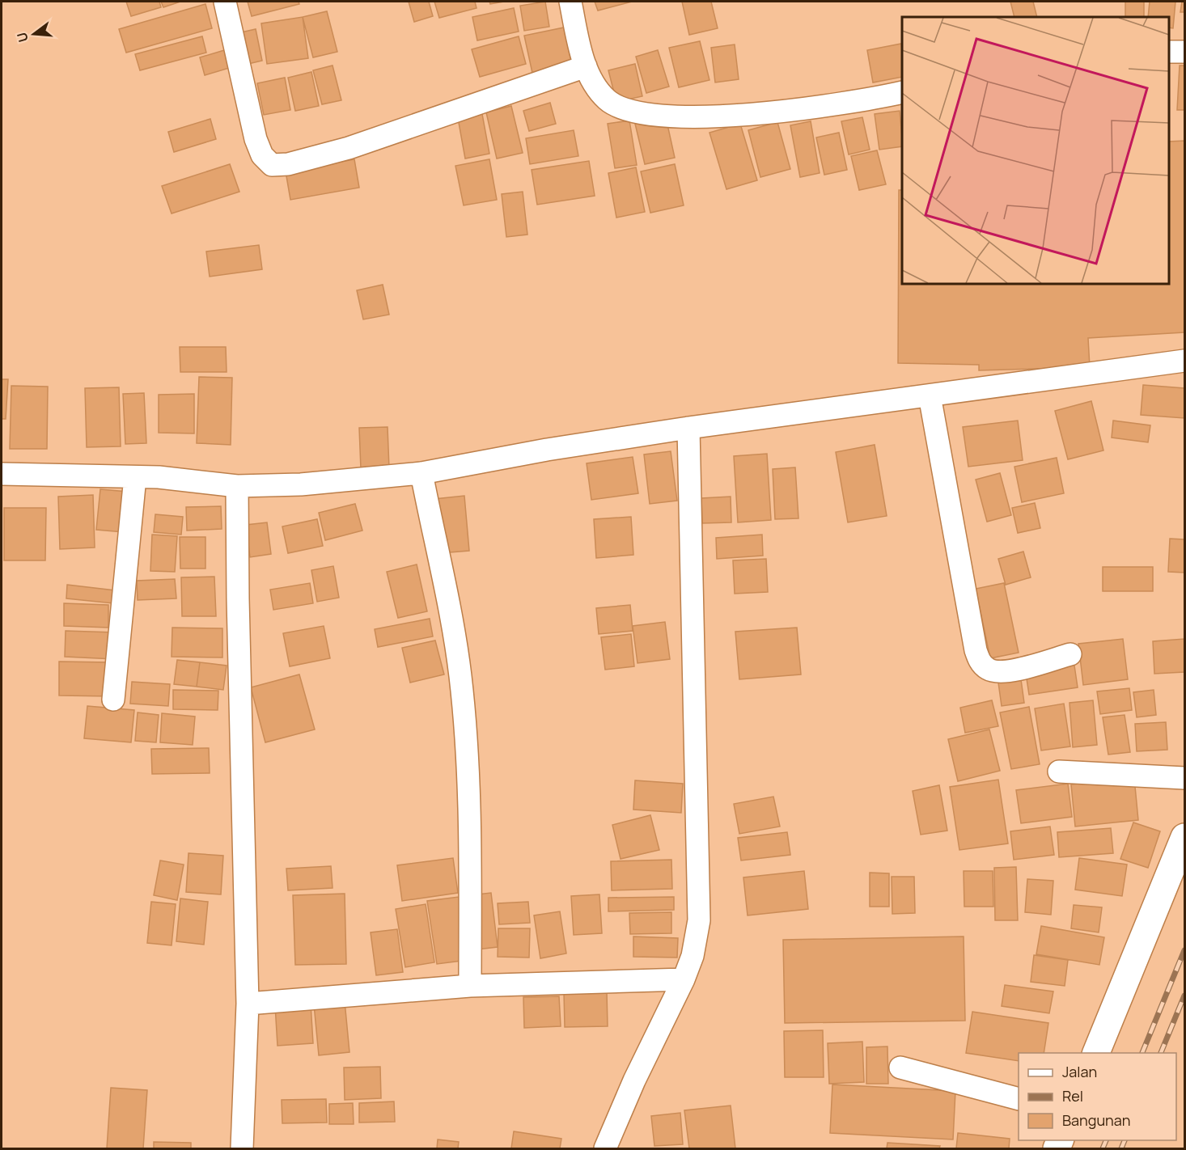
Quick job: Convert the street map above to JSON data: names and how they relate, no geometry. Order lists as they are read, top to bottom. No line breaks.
{"legend":["Jalan","Rel","Bangunan"],"north":"left"}
